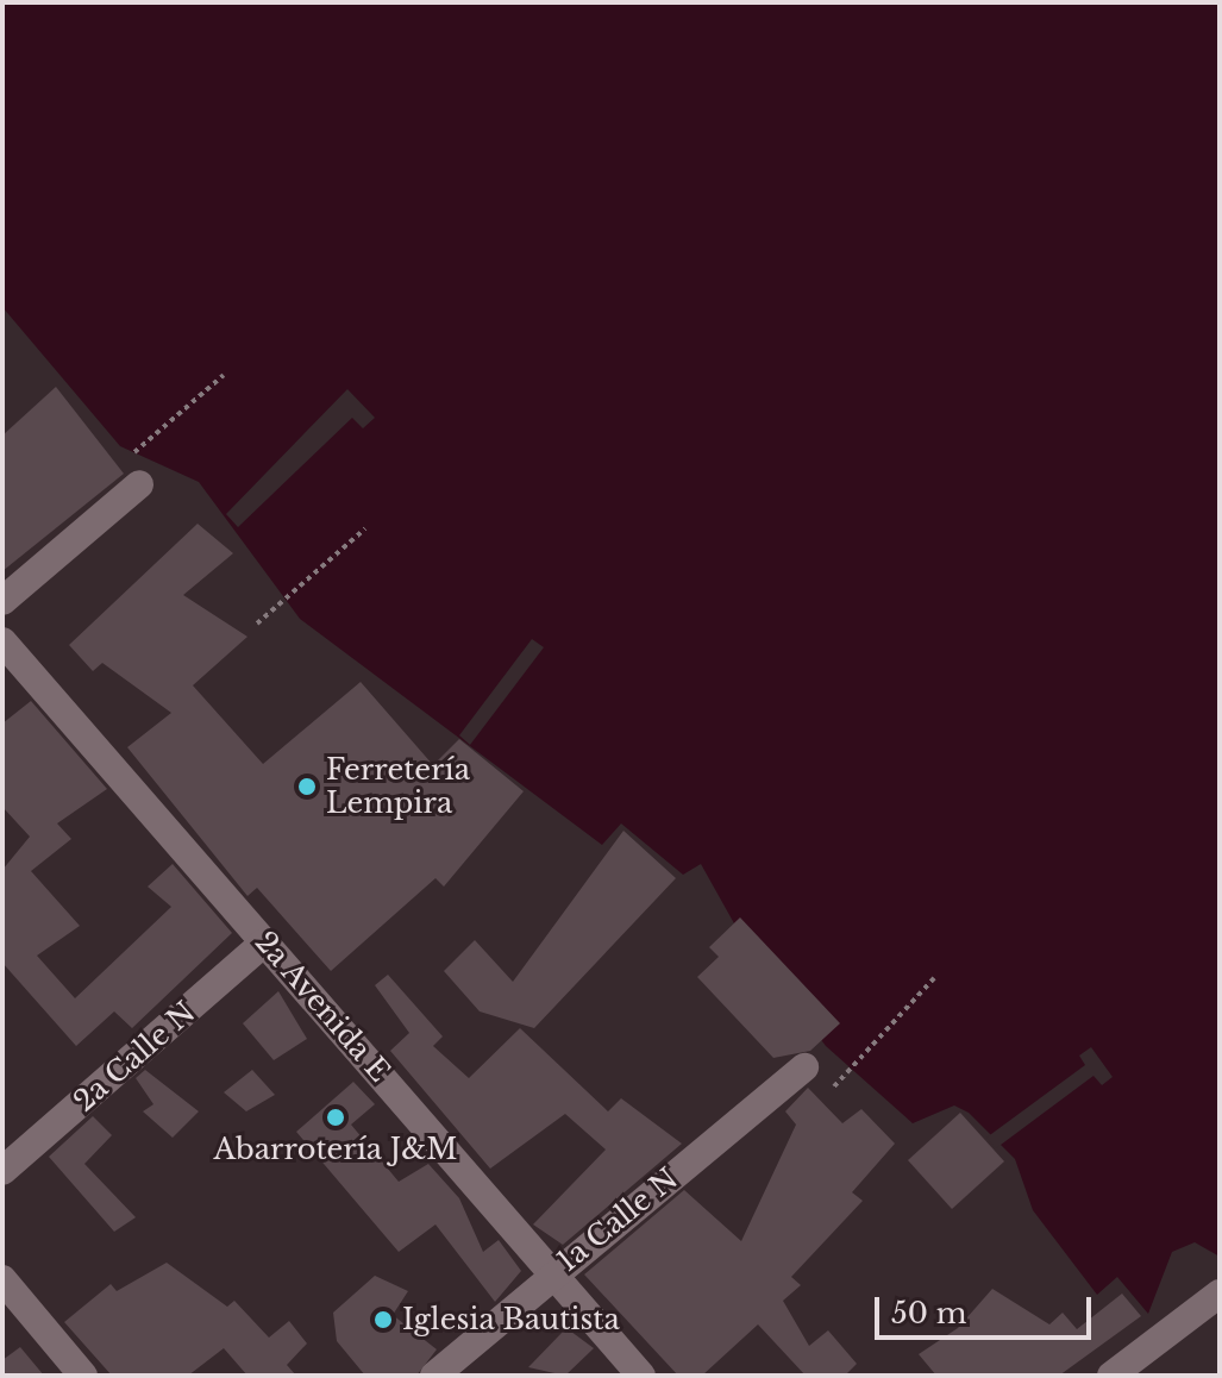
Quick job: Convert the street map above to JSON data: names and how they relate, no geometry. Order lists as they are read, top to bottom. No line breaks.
{"streets":{"street":["2a Avenida E","2a Calle N","1a Calle N"]},"crossings":[["2a Avenida E","2a Calle N"],["2a Avenida E","1a Calle N"]],"places":["Ferretería Lempira","Abarrotería J&M","Iglesia Bautista"],"scale_bar":"50 m"}
